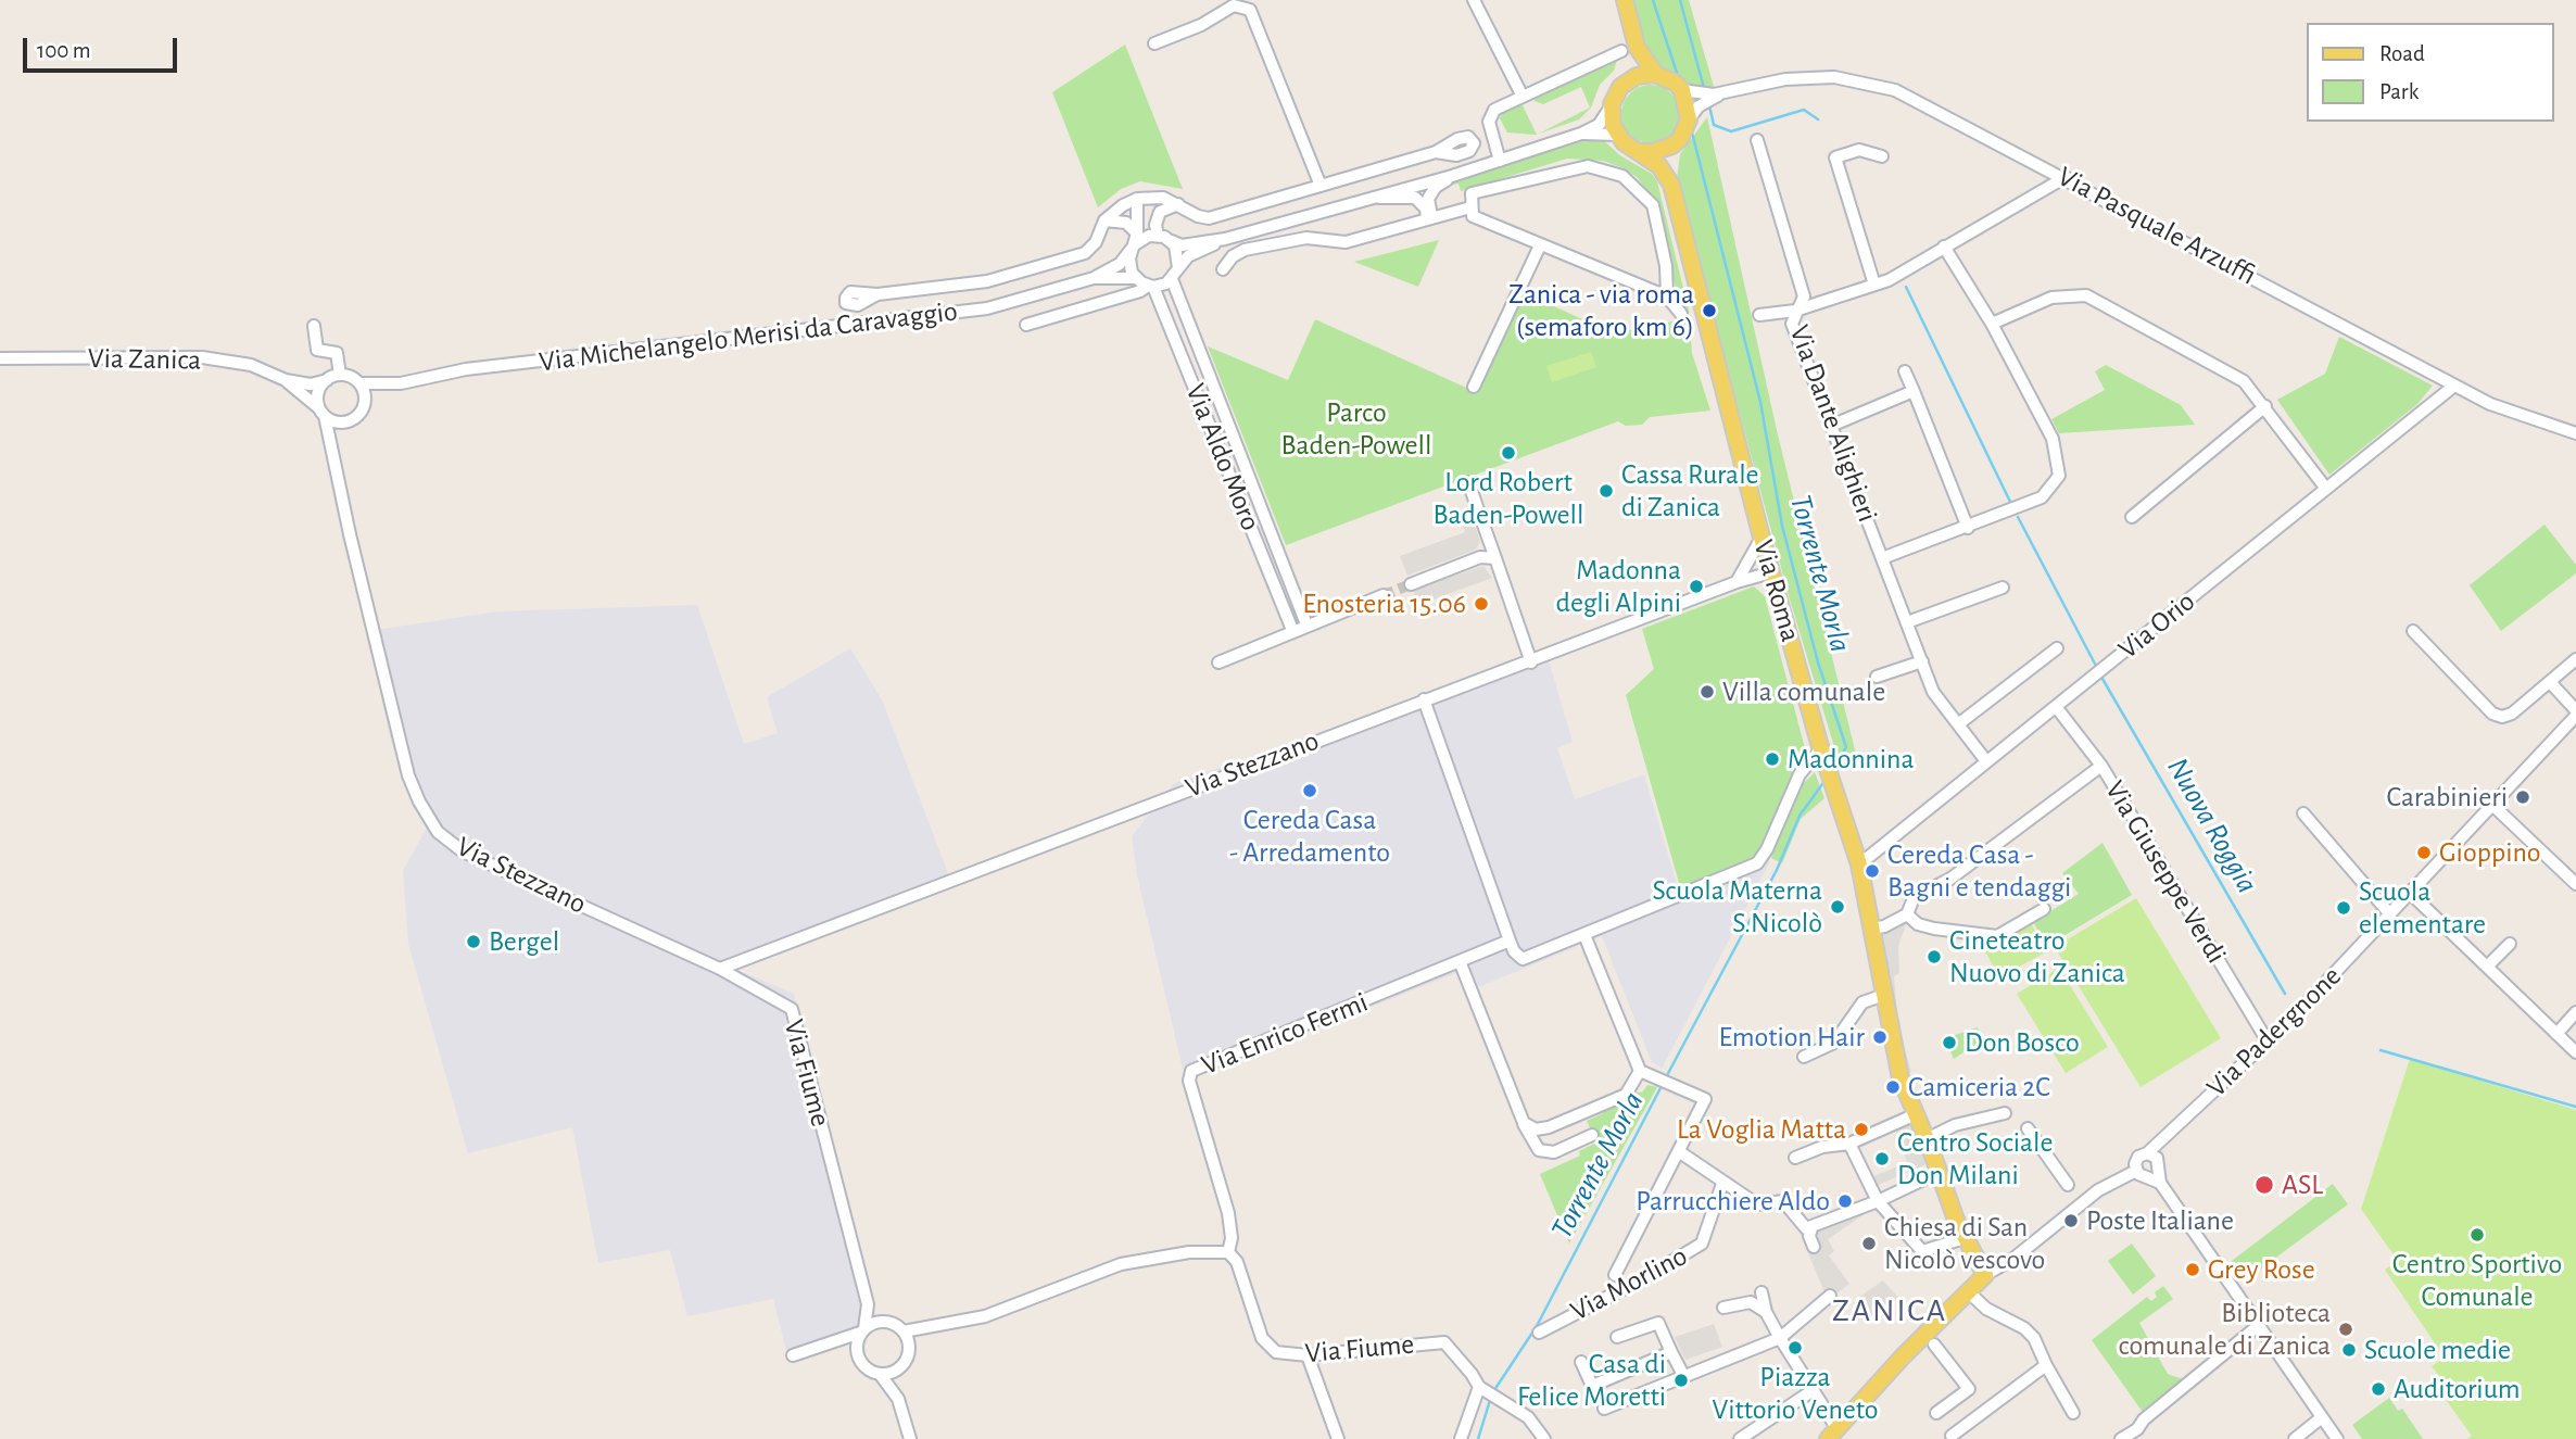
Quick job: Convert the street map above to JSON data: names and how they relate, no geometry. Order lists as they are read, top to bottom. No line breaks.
{"streets":{"main road":["Via Roma"],"street":["Via Pasquale Arzuffi","Via Michelangelo Merisi da Caravaggio","Via Zanica","Via Dante Alighieri","Via Aldo Moro","Via Orio","Via Stezzano","Via Giuseppe Verdi","Via Padergnone","Via Enrico Fermi","Via Fiume","Via Morlino"]},"crossings":[["Via Pasquale Arzuffi","Via Roma"],["Via Pasquale Arzuffi","Via Orio"],["Via Michelangelo Merisi da Caravaggio","Via Zanica"],["Via Michelangelo Merisi da Caravaggio","Via Aldo Moro"],["Via Dante Alighieri","Via Orio"],["Via Roma","Via Orio"],["Via Roma","Via Stezzano"],["Via Orio","Via Giuseppe Verdi"],["Via Stezzano","Via Fiume"],["Via Giuseppe Verdi","Via Padergnone"],["Via Enrico Fermi","Via Fiume"]],"districts":["ZANICA"],"water":["Torrente Morla","Nuova Roggia"],"parks":["Parco Baden-Powell"],"places":["Zanica - via roma (semaforo km 6)","Lord Robert Baden-Powell","Cassa Rurale di Zanica","Madonna degli Alpini","Enosteria 15.06","Villa comunale","Madonnina","Cereda Casa - Arredamento","Carabinieri","Gioppino","Cereda Casa - Bagni e tendaggi","Scuola Materna S.Nicolò","Scuola elementare","Bergel","Cineteatro Nuovo di Zanica","Emotion Hair","Don Bosco","Camiceria 2C","La Voglia Matta","Centro Sociale Don Milani","ASL","Parrucchiere Aldo","Poste Italiane","Centro Sportivo Comunale","Chiesa di San Nicolò vescovo","Grey Rose","Biblioteca comunale di Zanica","Piazza Vittorio Veneto","Scuole medie","Casa di Felice Moretti","Auditorium"],"legend":["Road","Park"],"scale_bar":"100 m"}
